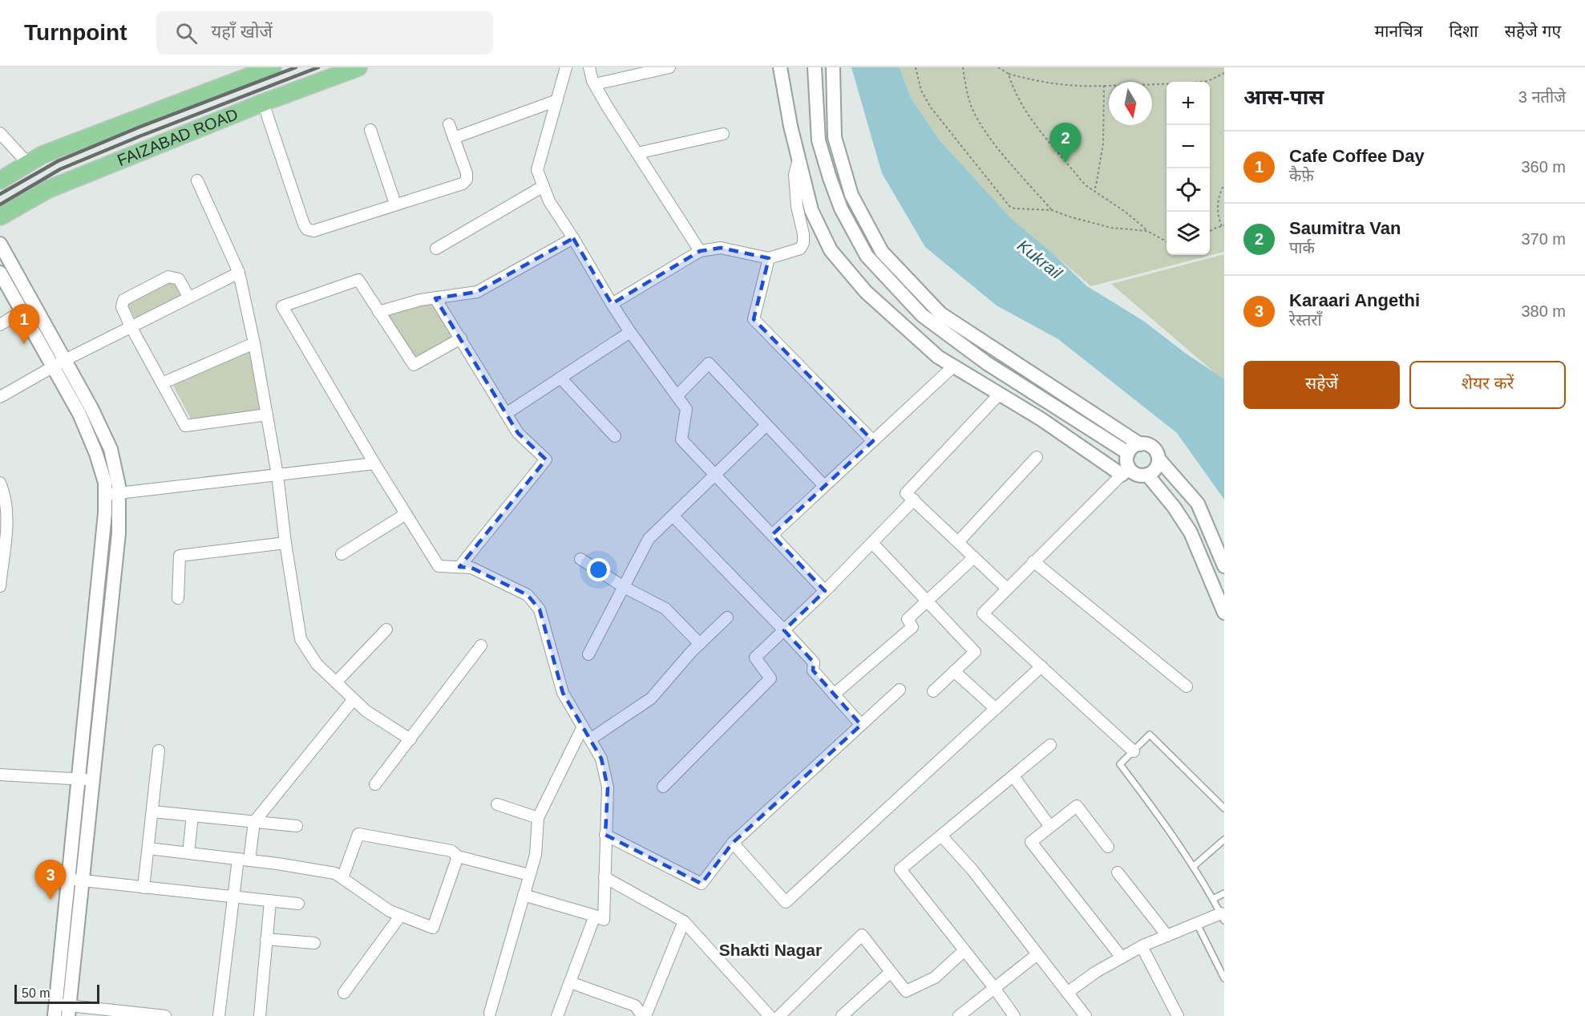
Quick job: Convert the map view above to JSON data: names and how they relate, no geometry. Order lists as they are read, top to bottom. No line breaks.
{"streets":{"main road":["FAIZABAD ROAD"]},"districts":["Shakti Nagar"],"water":["Kukrail"],"scale_bar":"50 m","north":"bottom","page":{"header":"Turnpoint","search":"यहाँ खोजें","nav":["मानचित्र","दिशा","सहेजे गए"],"heading":["आस-पास","3 नतीजे"],"map_buttons":["+","−"],"pins":["2","1","3"],"list":[{"mark":"1","name":"Cafe Coffee Day","note":"कैफ़े","value":"360 m"},{"mark":"2","name":"Saumitra Van","note":"पार्क","value":"370 m"},{"mark":"3","name":"Karaari Angethi","note":"रेस्तराँ","value":"380 m"}],"buttons":["सहेजें","शेयर करें"],"scale":"50 m"}}
